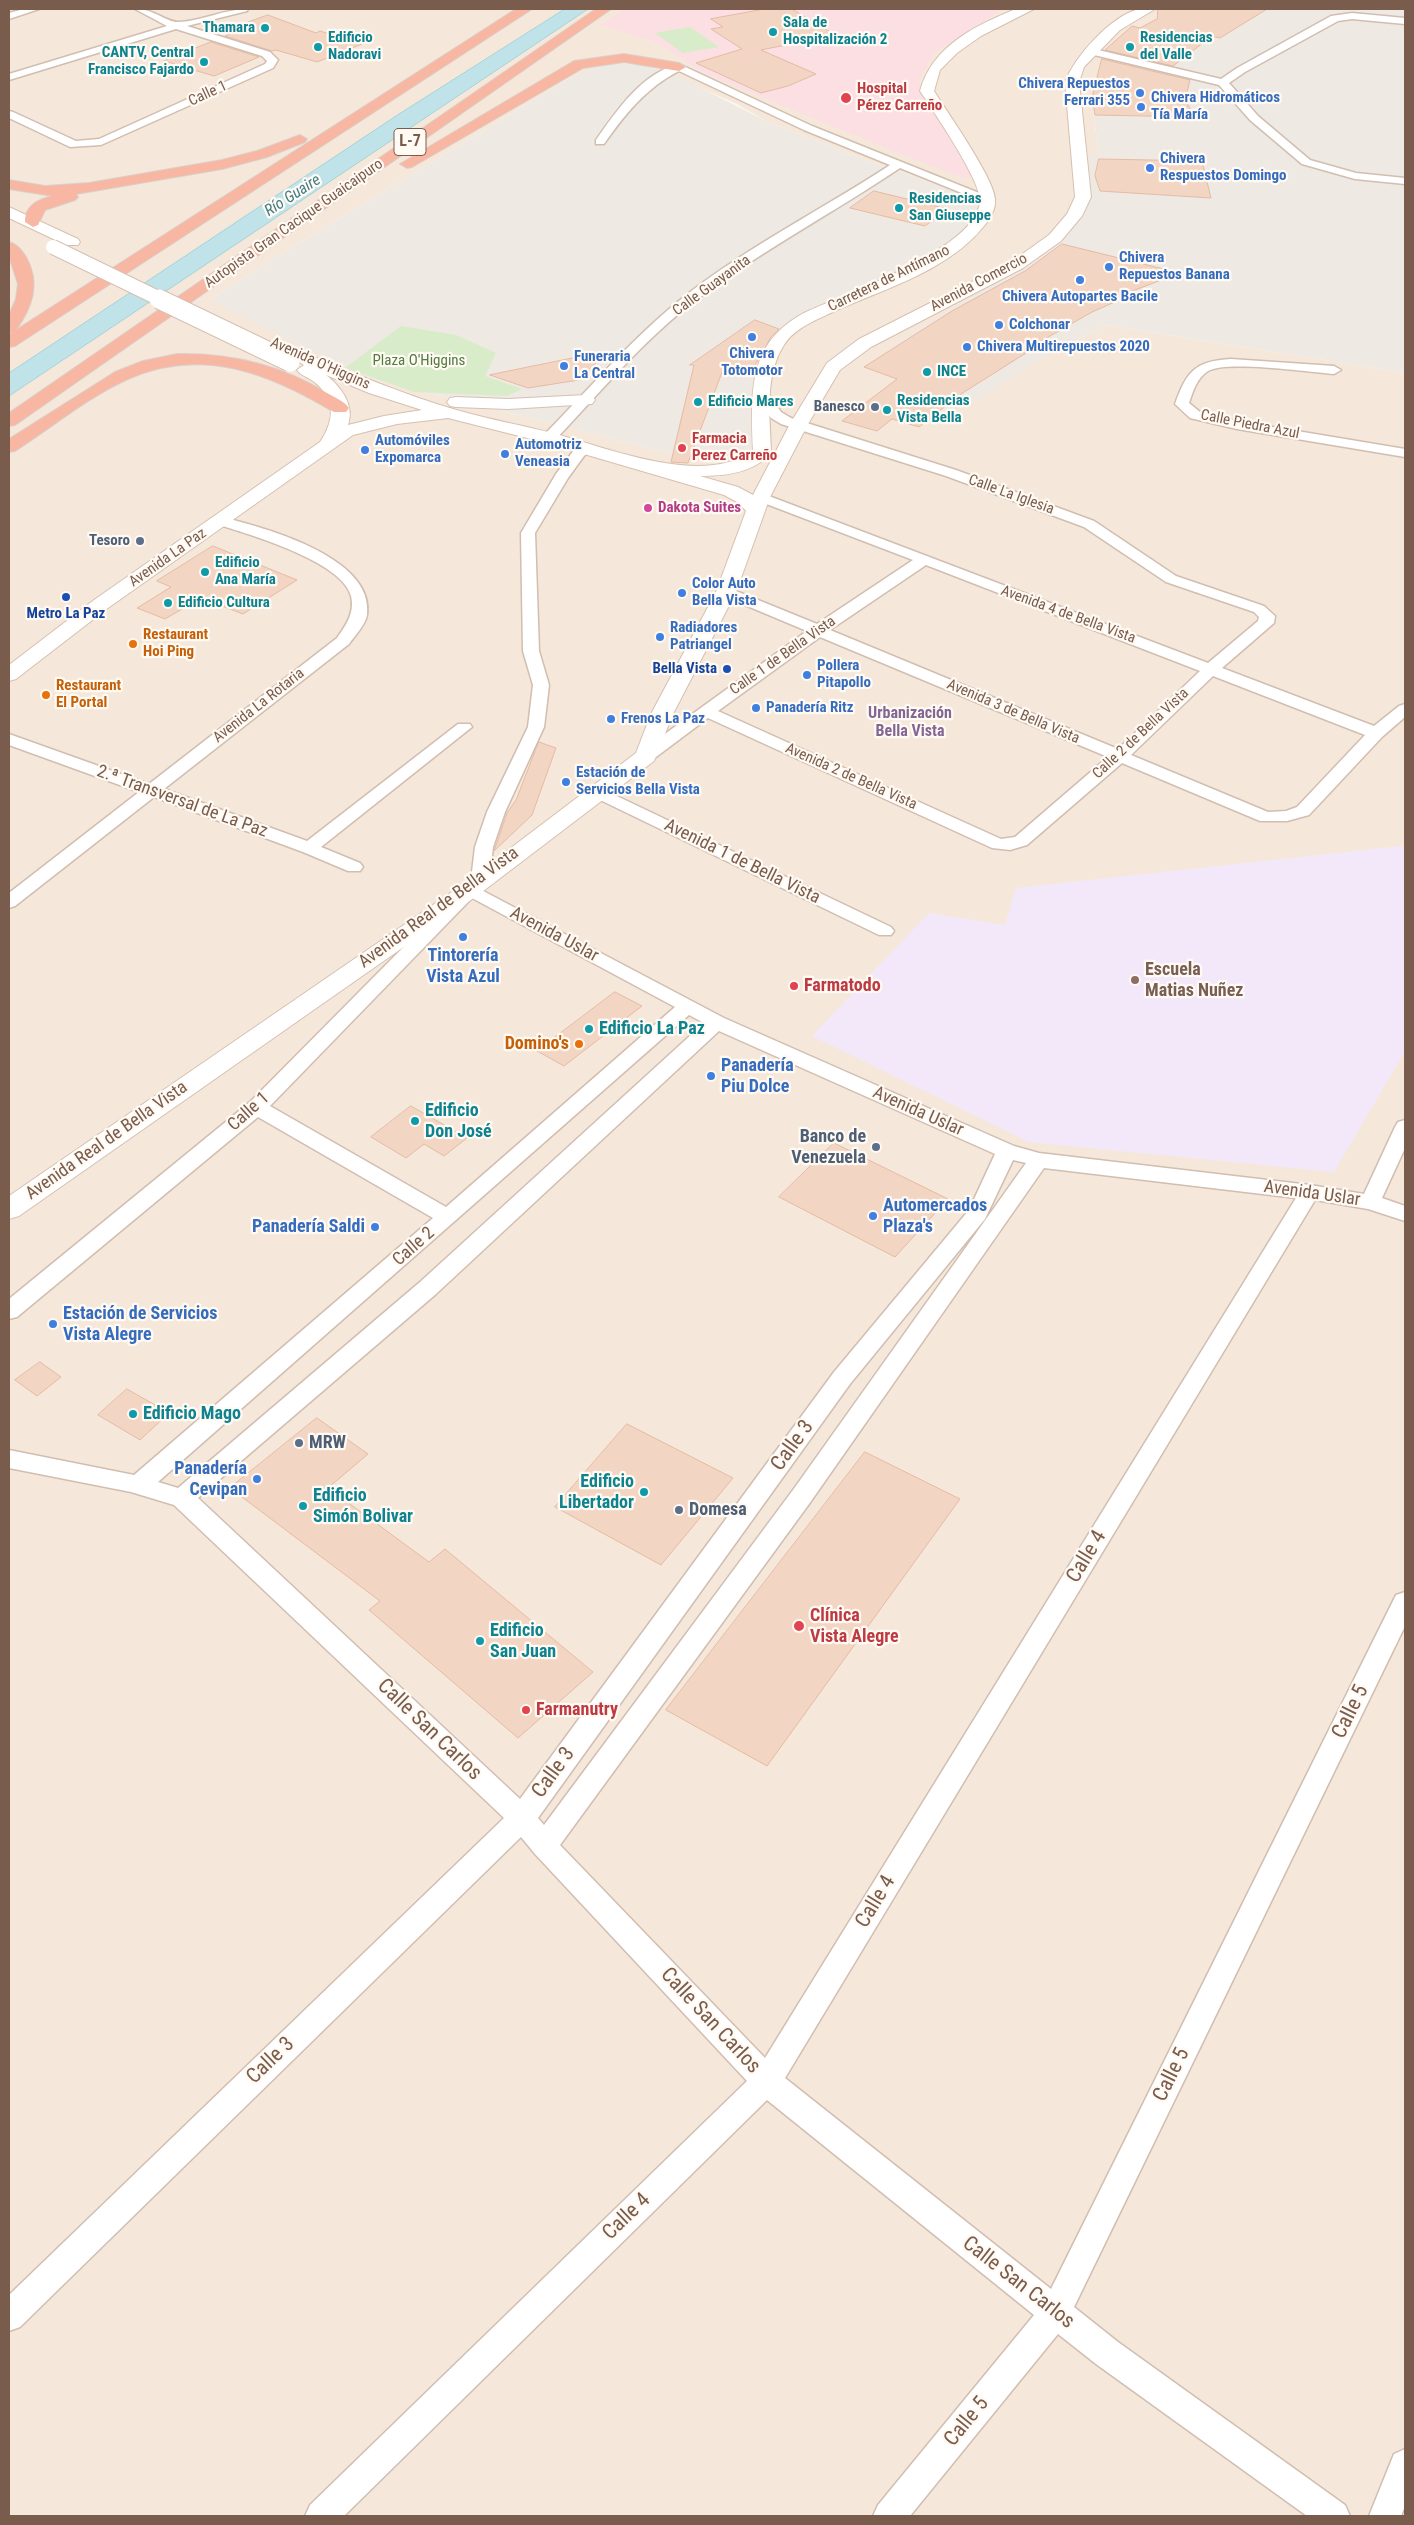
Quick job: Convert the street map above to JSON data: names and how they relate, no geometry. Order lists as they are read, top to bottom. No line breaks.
{"streets":{"highway":["L-7","Autopista Gran Cacique Guaicaipuro"],"main road":["Carretera de Antímano","Avenida Comercio","Avenida O'Higgins","Avenida La Paz","Avenida Real de Bella Vista"],"street":["Calle 1","Calle Guayanita","Calle Piedra Azul","Calle La Iglesia","Avenida 4 de Bella Vista","Calle 1 de Bella Vista","Avenida La Rotaria","Avenida 3 de Bella Vista","Calle 2 de Bella Vista","Avenida 2 de Bella Vista","2.ª Transversal de La Paz","Avenida 1 de Bella Vista","Avenida Uslar","Calle 2","Calle 3","Calle 4","Calle 5","Calle San Carlos"]},"crossings":[["Calle 1","Avenida Real de Bella Vista"],["Calle 1","Avenida Uslar"],["Carretera de Antímano","Avenida O'Higgins"],["Carretera de Antímano","Calle La Iglesia"],["Avenida Comercio","Avenida O'Higgins"],["Avenida Comercio","Calle La Iglesia"],["Avenida Comercio","Avenida 4 de Bella Vista"],["Calle Guayanita","Avenida O'Higgins"],["Avenida O'Higgins","Calle La Iglesia"],["Avenida O'Higgins","Avenida La Paz"],["Avenida O'Higgins","Avenida 4 de Bella Vista"],["Calle La Iglesia","Calle 2 de Bella Vista"],["Avenida La Paz","Avenida La Rotaria"],["Avenida 4 de Bella Vista","Calle 1 de Bella Vista"],["Avenida 4 de Bella Vista","Avenida 3 de Bella Vista"],["Avenida 4 de Bella Vista","Calle 2 de Bella Vista"],["Calle 1 de Bella Vista","Avenida 3 de Bella Vista"],["Calle 1 de Bella Vista","Avenida 2 de Bella Vista"],["Calle 1 de Bella Vista","Avenida Real de Bella Vista"],["Avenida La Rotaria","2.ª Transversal de La Paz"],["Avenida 3 de Bella Vista","Calle 2 de Bella Vista"],["Calle 2 de Bella Vista","Avenida 2 de Bella Vista"],["Avenida 1 de Bella Vista","Avenida Real de Bella Vista"],["Avenida Real de Bella Vista","Avenida Uslar"],["Avenida Uslar","Calle 2"],["Avenida Uslar","Calle 3"],["Avenida Uslar","Calle 4"],["Calle 2","Calle San Carlos"],["Calle 3","Calle San Carlos"],["Calle 4","Calle San Carlos"],["Calle 5","Calle San Carlos"]],"districts":["Urbanización Bella Vista"],"water":["Río Guaire"],"parks":["Plaza O'Higgins"],"places":["Thamara","Sala de Hospitalización 2","Edificio Nadoravi","Residencias del Valle","CANTV, Central Francisco Fajardo","Chivera Repuestos Ferrari 355","Hospital Pérez Carreño","Chivera Hidromáticos Tía María","Chivera Respuestos Domingo","Residencias San Giuseppe","Chivera Repuestos Banana","Chivera Autopartes Bacile","Colchonar","Chivera Totomotor","Chivera Multirepuestos 2020","Funeraria La Central","INCE","Edificio Mares","Banesco","Residencias Vista Bella","Farmacia Perez Carreño","Automóviles Expomarca","Automotriz Veneasia","Dakota Suites","Tesoro","Edificio Ana María","Color Auto Bella Vista","Metro La Paz","Edificio Cultura","Radiadores Patriangel","Restaurant Hoi Ping","Bella Vista","Pollera Pitapollo","Restaurant El Portal","Panadería Ritz","Frenos La Paz","Estación de Servicios Bella Vista","Tintorería Vista Azul","Escuela Matias Nuñez","Farmatodo","Edificio La Paz","Domino's","Panadería Piu Dolce","Edificio Don José","Banco de Venezuela","Automercados Plaza's","Panadería Saldi","Estación de Servicios Vista Alegre","Edificio Mago","MRW","Panadería Cevipan","Edificio Libertador","Edificio Simón Bolivar","Domesa","Clínica Vista Alegre","Edificio San Juan","Farmanutry"]}
